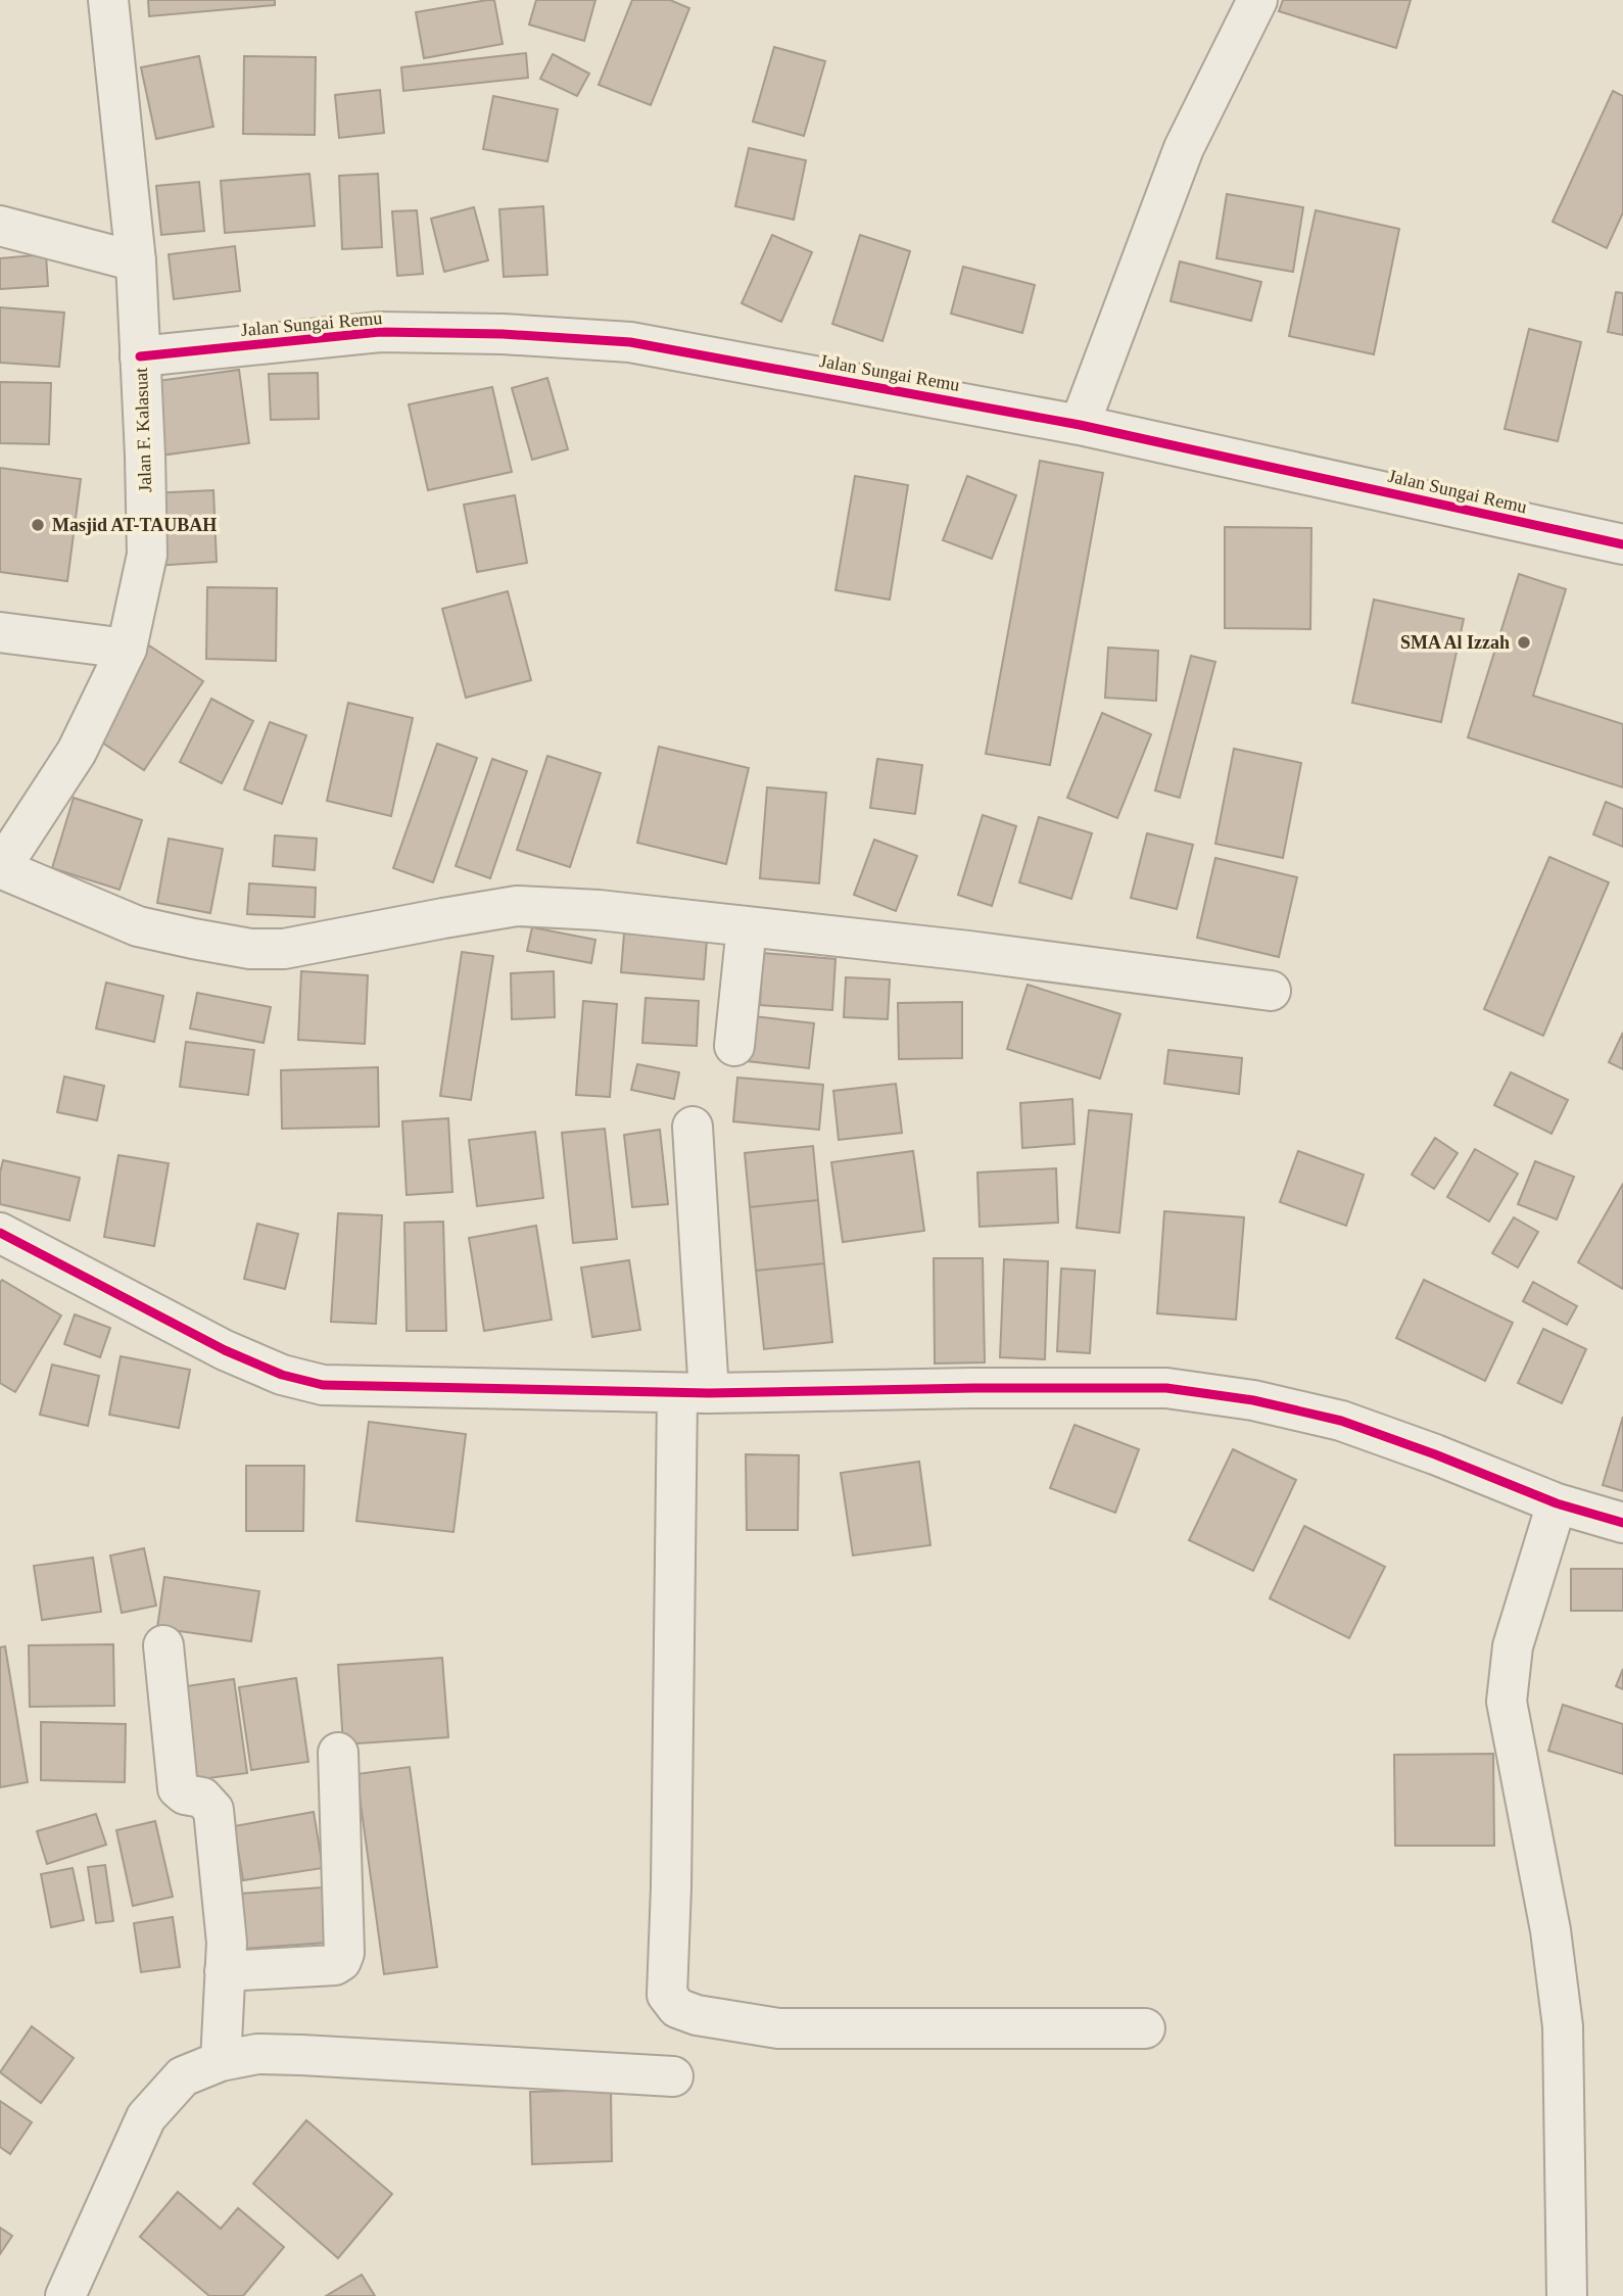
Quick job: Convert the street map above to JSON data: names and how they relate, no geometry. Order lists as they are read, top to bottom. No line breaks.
{"streets":{"street":["Jalan Sungai Remu","Jalan F. Kalasuat"]},"crossings":[["Jalan Sungai Remu","Jalan F. Kalasuat"]],"places":["Masjid AT-TAUBAH","SMA Al Izzah"]}
